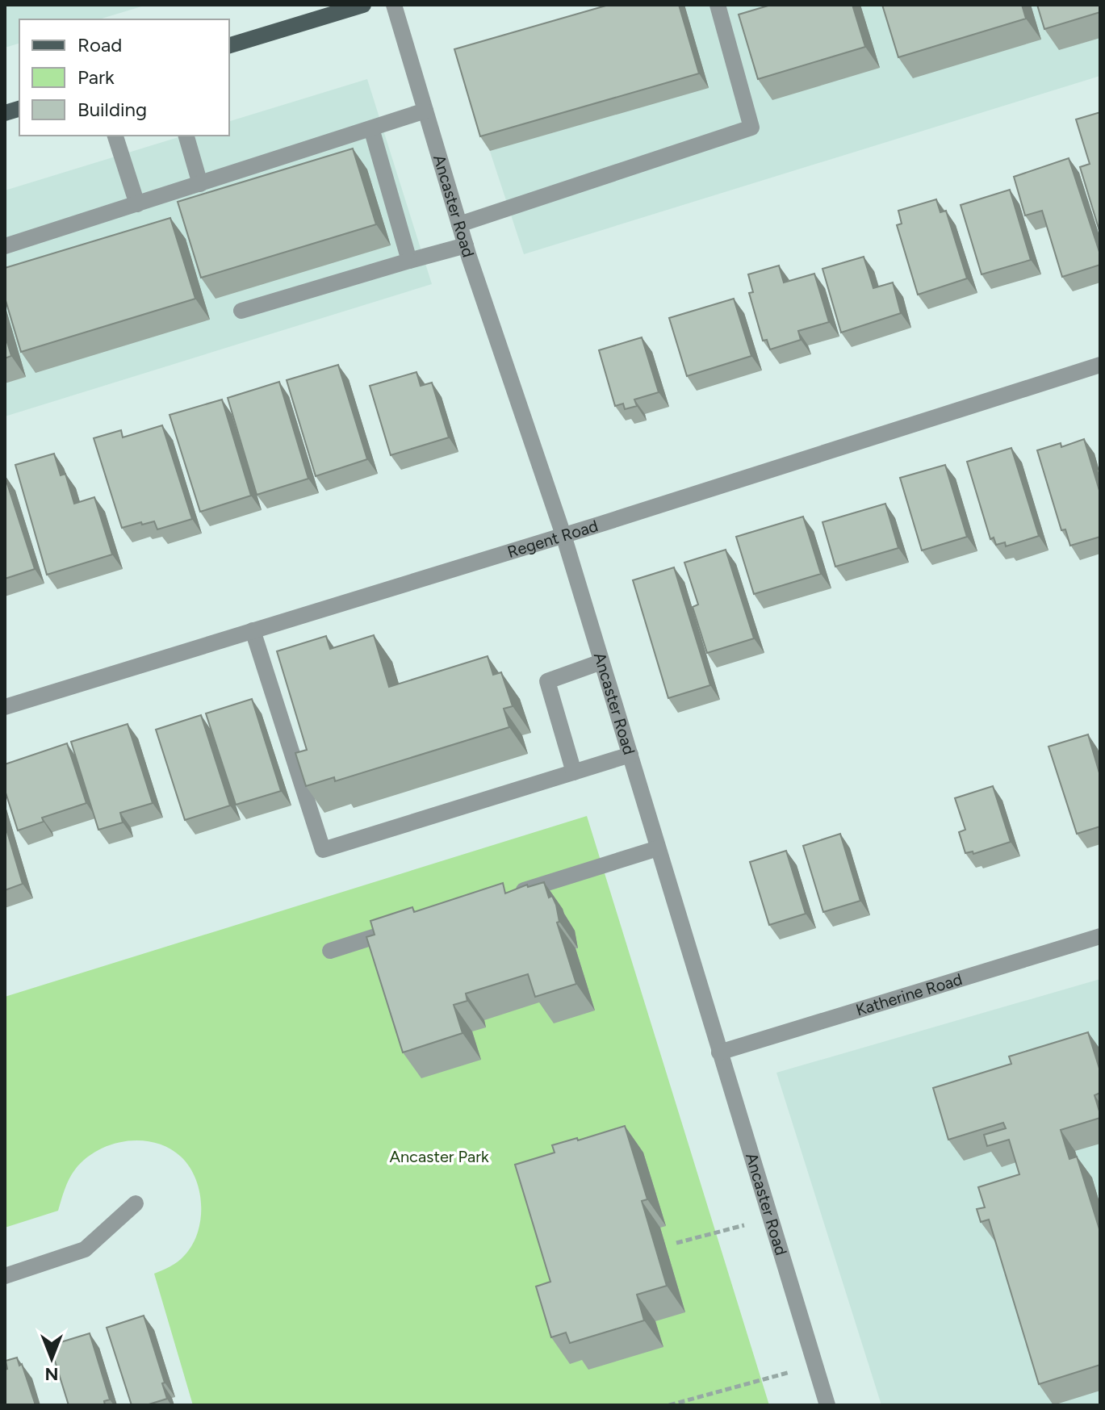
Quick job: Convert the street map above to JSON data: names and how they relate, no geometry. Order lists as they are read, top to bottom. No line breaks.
{"streets":{"street":["Ancaster Road","Regent Road","Katherine Road"]},"crossings":[["Ancaster Road","Regent Road"],["Ancaster Road","Katherine Road"]],"parks":["Ancaster Park"],"legend":["Road","Park","Building"],"north":"bottom"}
